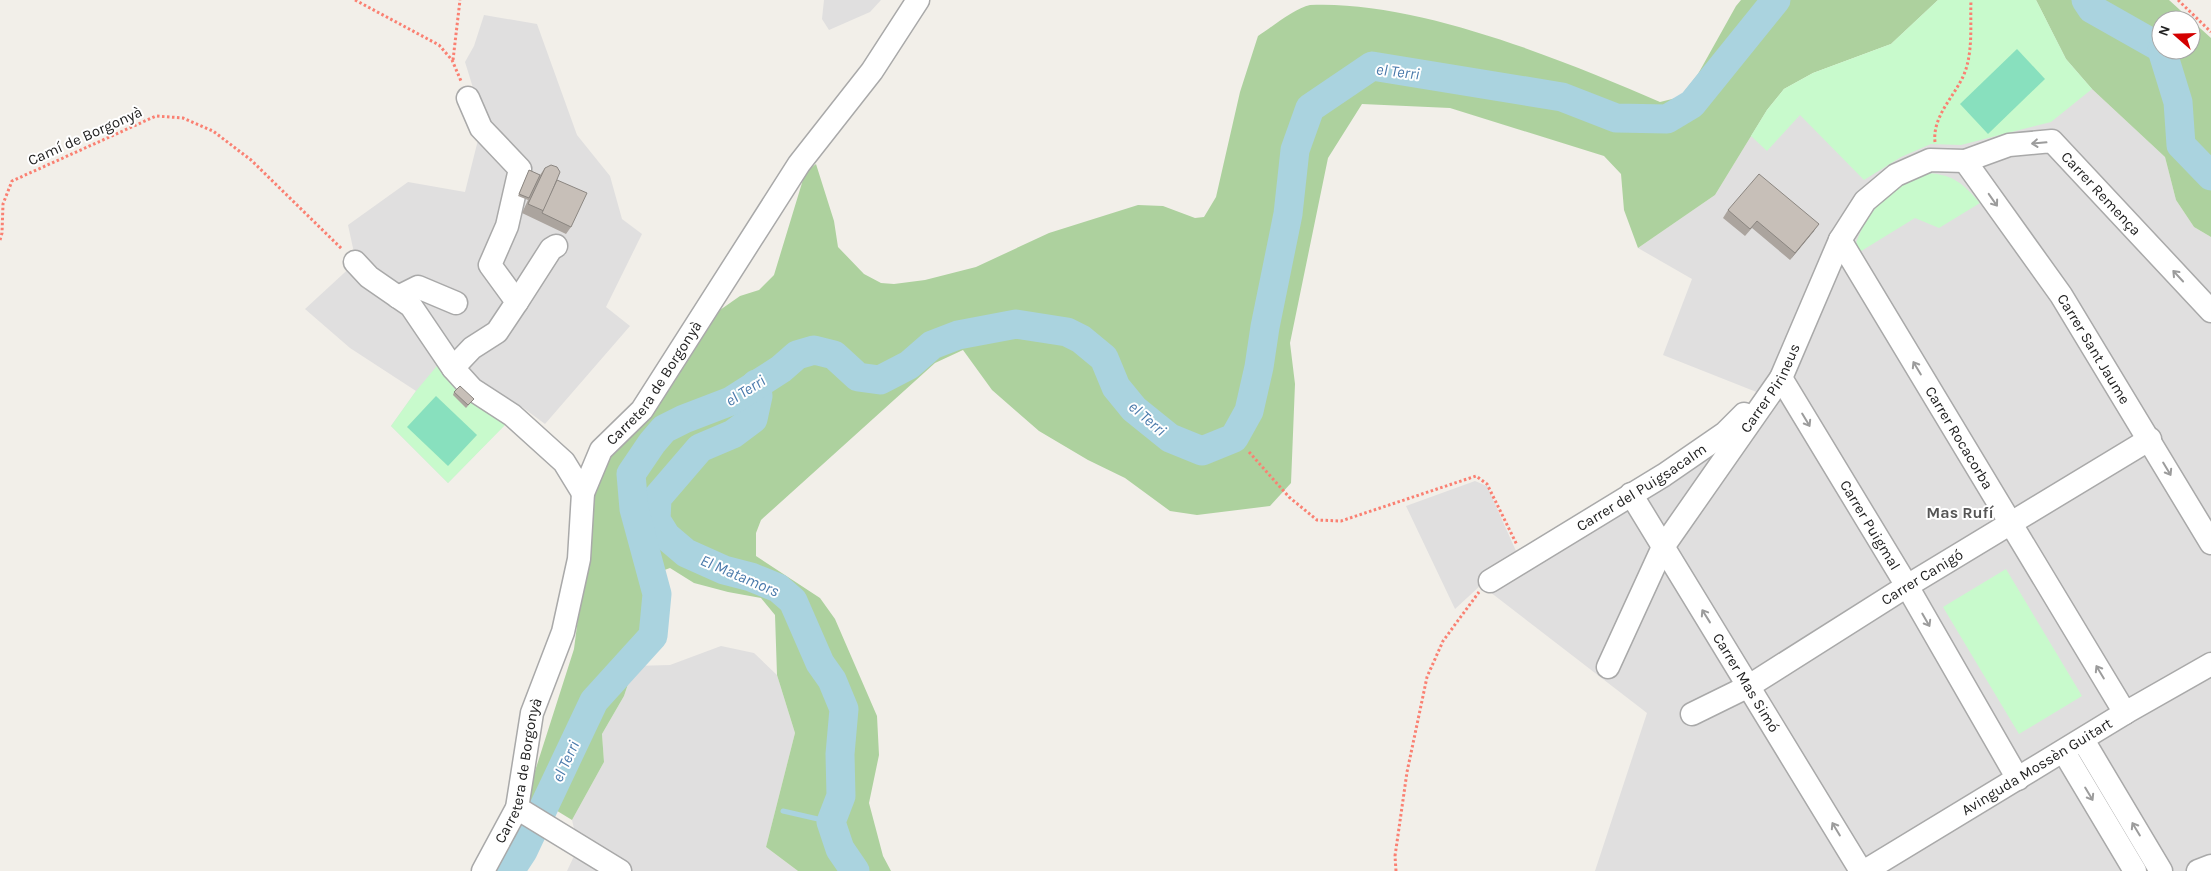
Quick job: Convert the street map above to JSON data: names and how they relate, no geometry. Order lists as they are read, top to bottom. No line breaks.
{"streets":{"street":["Carrer Remença","Carrer Sant Jaume","Carretera de Borgonyà","Carrer Pirineus","Carrer Rocacorba","Carrer del Puigsacalm","Carrer Puigmal","Carrer Canigó","Carrer Mas Simó","Avinguda Mossèn Guitart"],"path":["Camí de Borgonyà"]},"crossings":[["Carrer Remença","Carrer Sant Jaume"],["Carrer Remença","Carrer Pirineus"],["Carrer Sant Jaume","Carrer Pirineus"],["Carrer Sant Jaume","Carrer Canigó"],["Carrer Pirineus","Carrer Rocacorba"],["Carrer Pirineus","Carrer del Puigsacalm"],["Carrer Pirineus","Carrer Puigmal"],["Carrer Pirineus","Carrer Mas Simó"],["Carrer Rocacorba","Carrer Canigó"],["Carrer Rocacorba","Avinguda Mossèn Guitart"],["Carrer del Puigsacalm","Carrer Puigmal"],["Carrer del Puigsacalm","Carrer Mas Simó"],["Carrer Puigmal","Carrer Canigó"],["Carrer Puigmal","Avinguda Mossèn Guitart"],["Carrer Canigó","Carrer Mas Simó"],["Carrer Mas Simó","Avinguda Mossèn Guitart"]],"one_way":["Carrer Remença","Carrer Sant Jaume","Carrer Rocacorba","Carrer Puigmal","Carrer Mas Simó"],"districts":["Mas Rufí"],"water":["el Terri","El Matamors"],"north":"left"}
